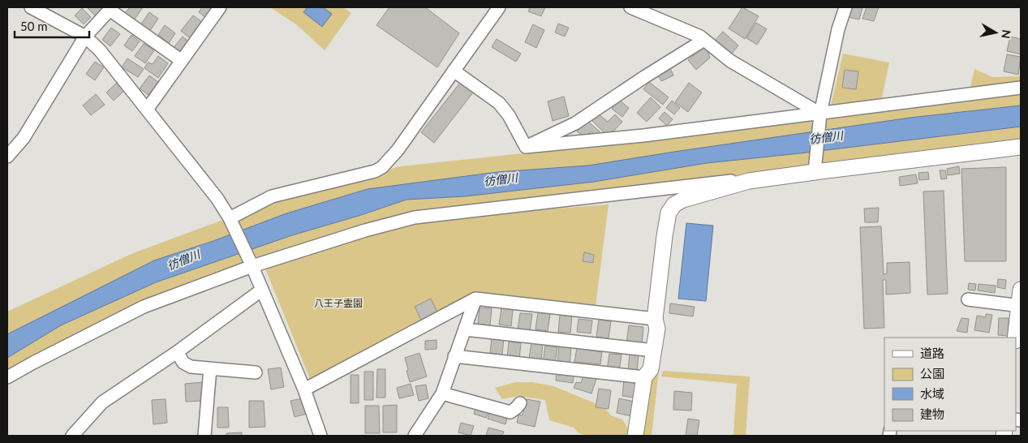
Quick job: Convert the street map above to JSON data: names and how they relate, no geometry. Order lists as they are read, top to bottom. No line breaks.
{"water":["彷僧川"],"parks":["八王子霊園"],"legend":["道路","公園","水域","建物"],"scale_bar":"50 m","north":"right"}
